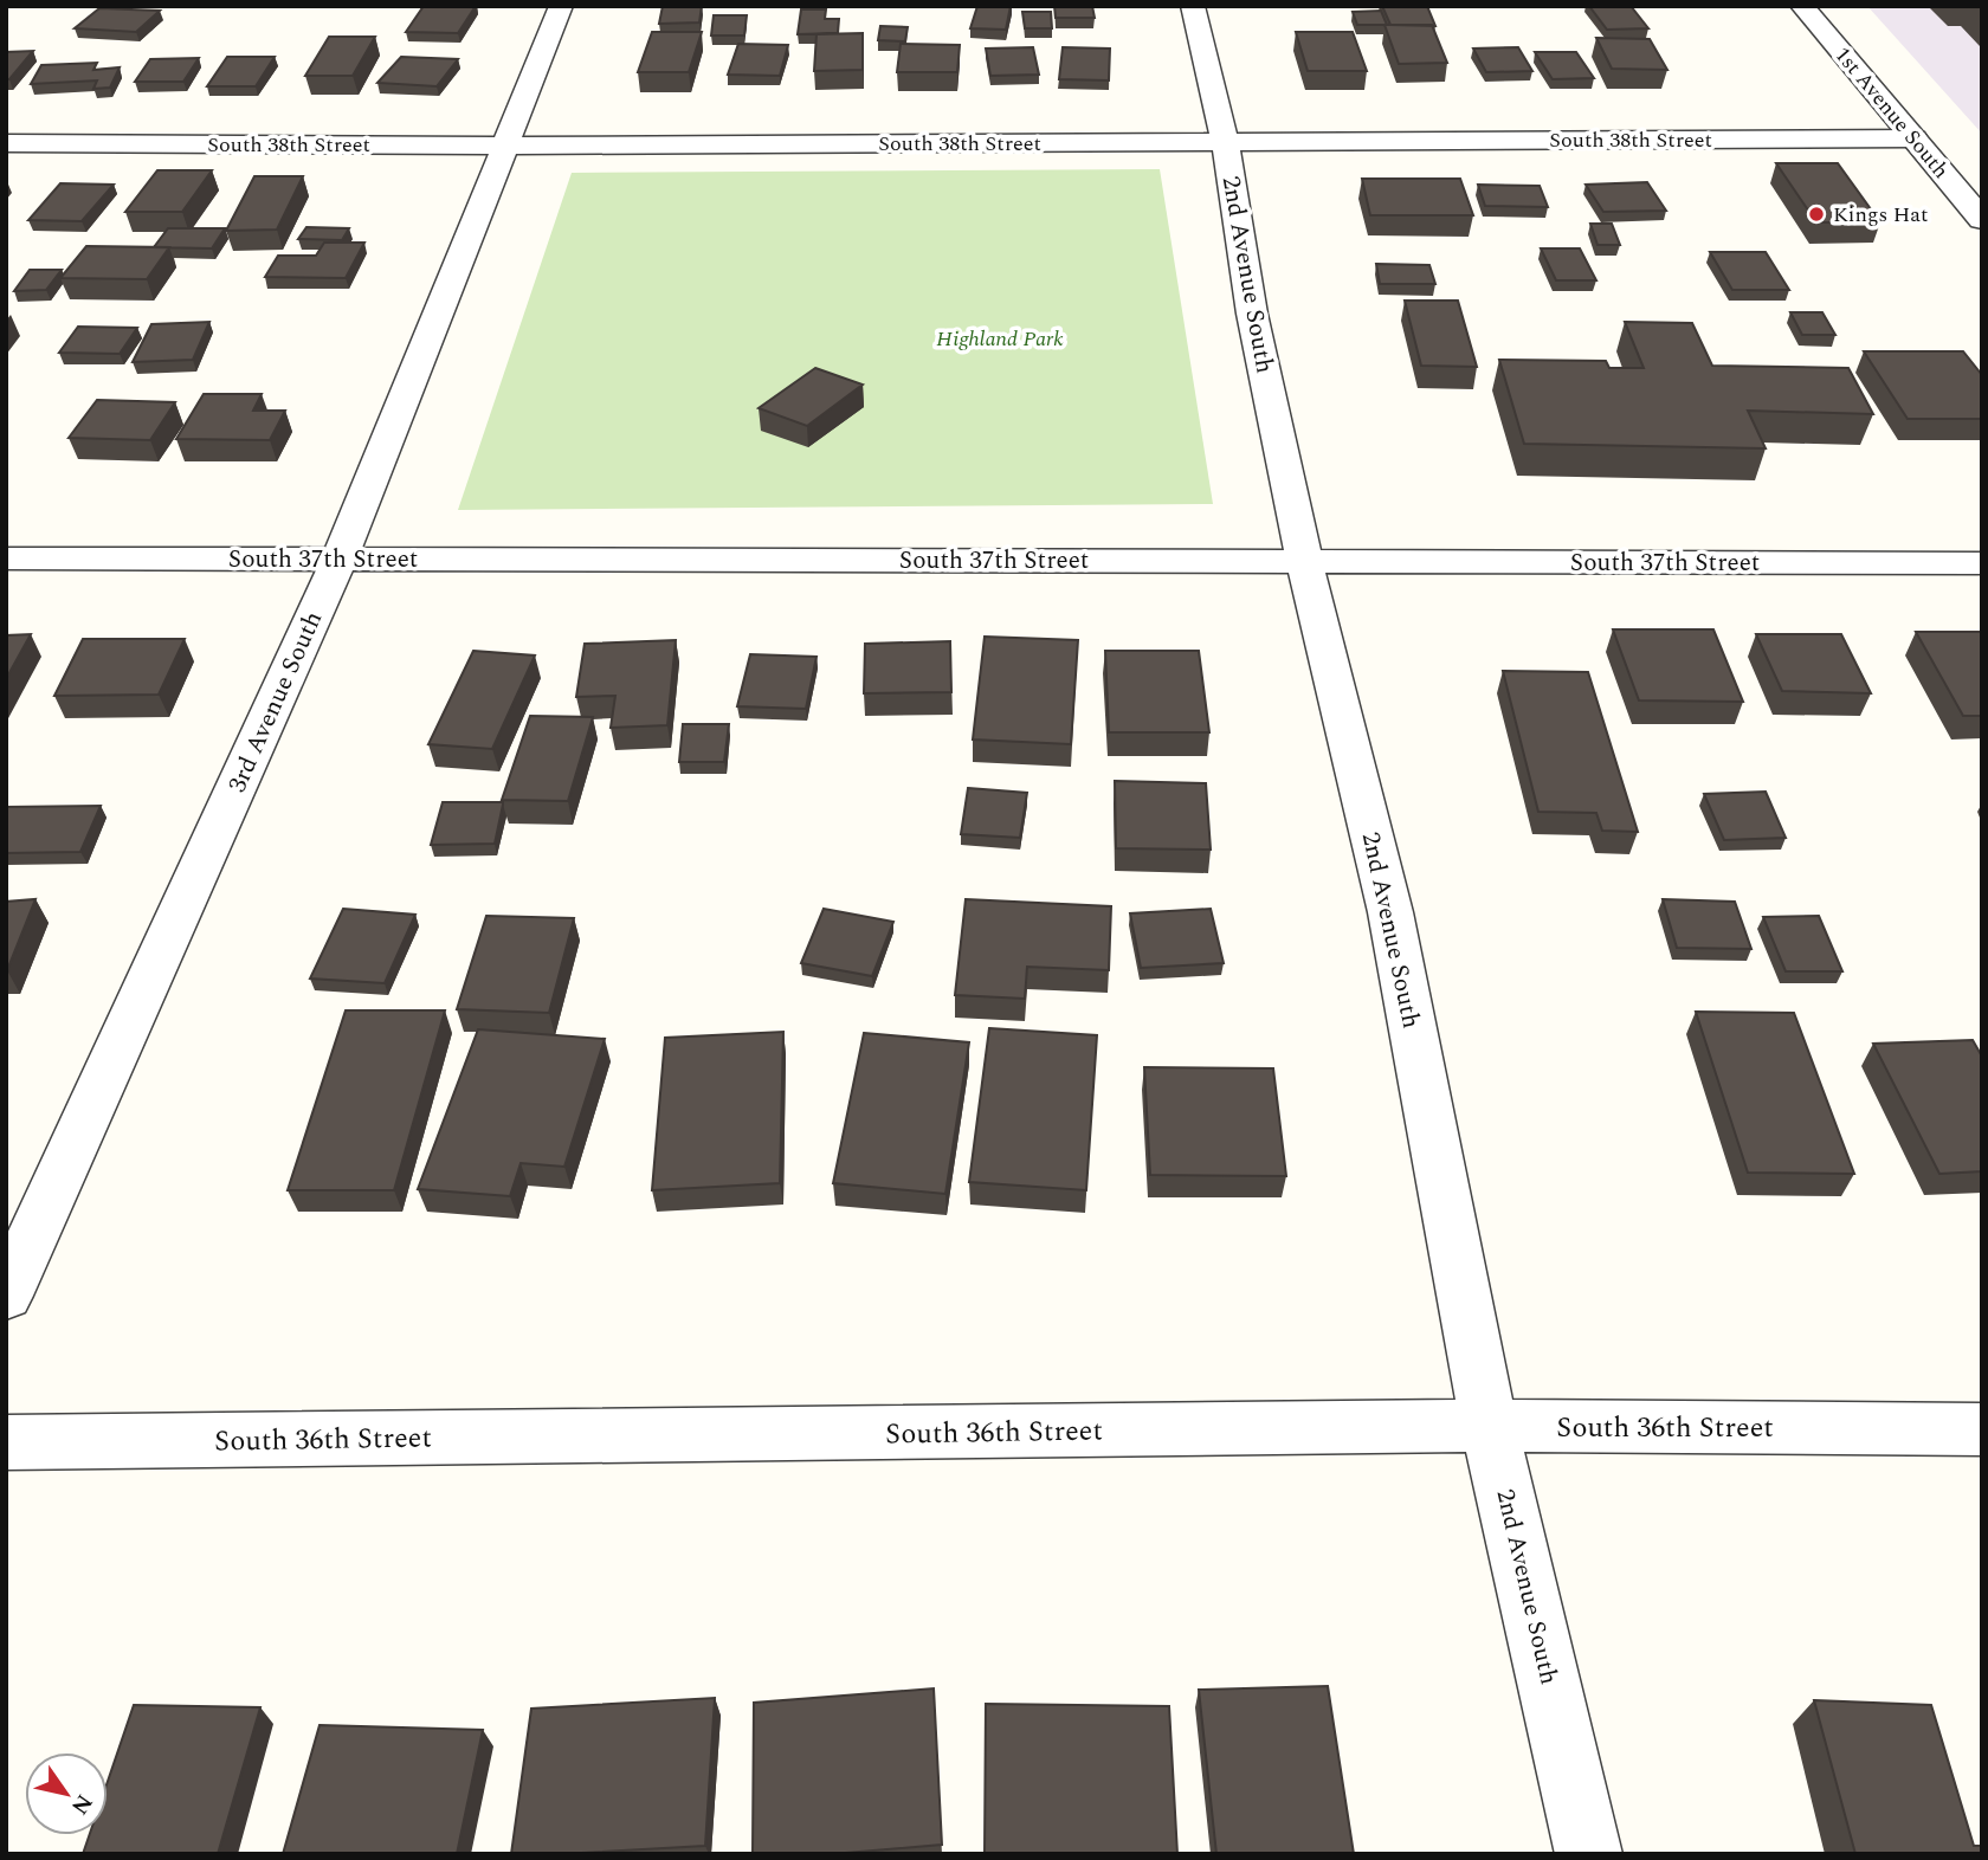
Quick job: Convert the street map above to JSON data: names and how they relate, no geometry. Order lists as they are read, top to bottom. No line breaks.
{"streets":{"street":["1st Avenue South","South 38th Street","2nd Avenue South","South 37th Street","3rd Avenue South","South 36th Street"]},"crossings":[["1st Avenue South","South 38th Street"],["South 38th Street","2nd Avenue South"],["South 38th Street","3rd Avenue South"],["2nd Avenue South","South 37th Street"],["2nd Avenue South","South 36th Street"],["South 37th Street","3rd Avenue South"]],"parks":["Highland Park"],"places":["Kings Hat"],"north":"bottom right"}
